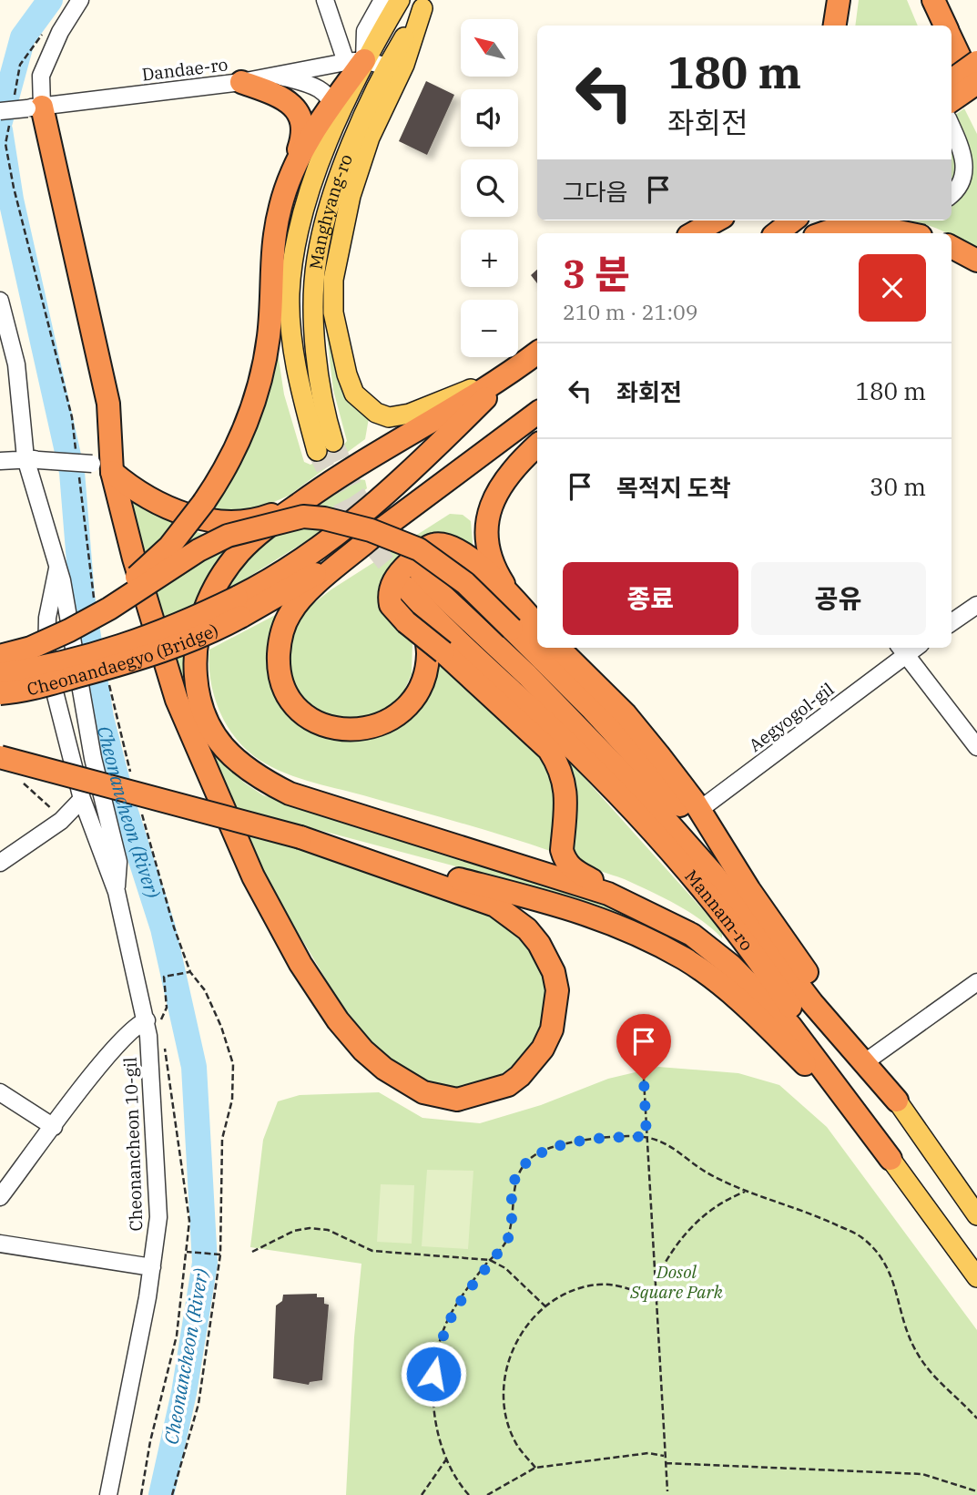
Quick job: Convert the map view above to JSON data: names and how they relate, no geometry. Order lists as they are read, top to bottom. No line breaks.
{"streets":{"highway":["Cheonandaegyo (Bridge)","Mannam-ro"],"main road":["Manghyang-ro"],"street":["Dandae-ro","Aegyogol-gil","Cheonancheon 10-gil"]},"crossings":[["Dandae-ro","Manghyang-ro"]],"water":["Cheonancheon (River)"],"parks":["Dosol Square Park"],"north":"top left","page":{"map_buttons":["+","−"],"turn":["180 m","좌회전"],"then":"그다음","heading":["3 분","210 m · 21:09"],"list":[{"name":"좌회전","value":"180 m"},{"name":"목적지 도착","value":"30 m"}],"buttons":["종료","공유"]}}
